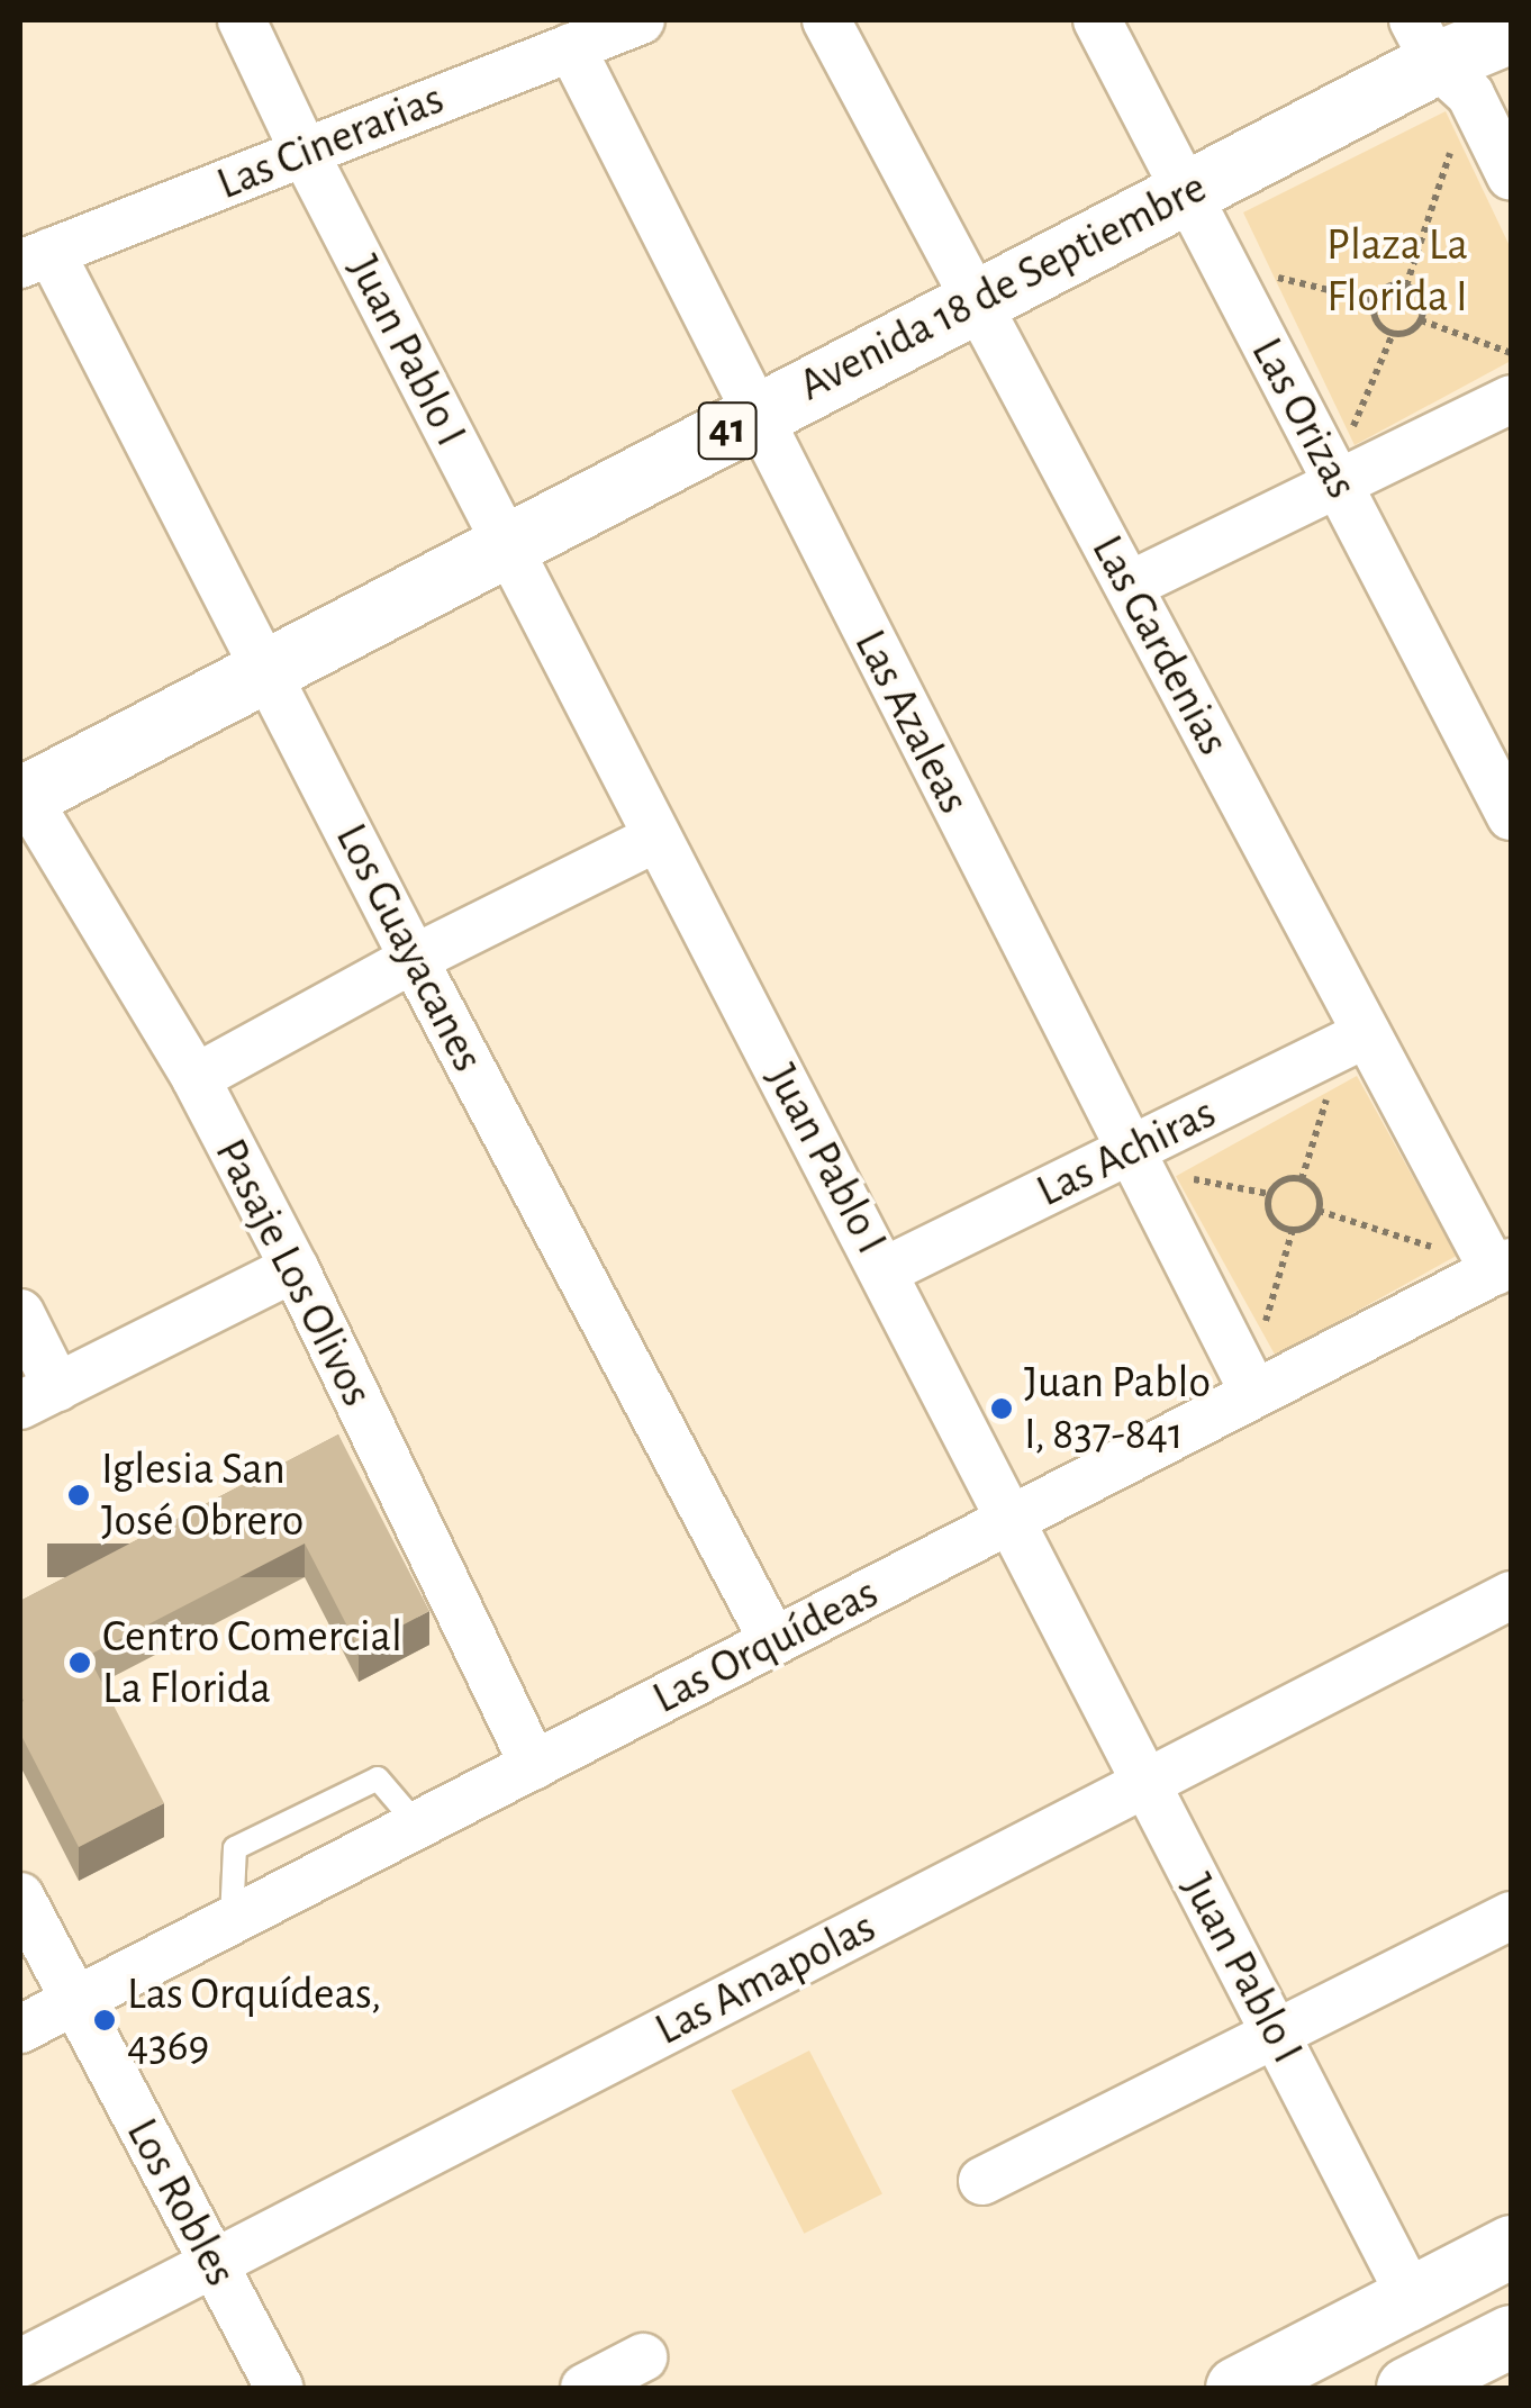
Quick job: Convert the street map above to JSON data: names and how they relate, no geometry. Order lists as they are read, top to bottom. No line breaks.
{"streets":{"main road":["Avenida 18 de Septiembre","41"],"street":["Las Cinerarias","Juan Pablo I","Las Orizas","Las Gardenias","Las Azaleas","Los Guayacanes","Las Achiras","Pasaje Los Olivos","Las Orquídeas","Las Amapolas","Los Robles"]},"crossings":[["Las Cinerarias","Juan Pablo I"],["Las Cinerarias","Las Azaleas"],["Las Cinerarias","Los Guayacanes"],["Avenida 18 de Septiembre","Juan Pablo I"],["Avenida 18 de Septiembre","Las Orizas"],["Avenida 18 de Septiembre","Las Gardenias"],["Avenida 18 de Septiembre","Las Azaleas"],["Avenida 18 de Septiembre","Los Guayacanes"],["Avenida 18 de Septiembre","Pasaje Los Olivos"],["Juan Pablo I","Las Achiras"],["Juan Pablo I","Las Orquídeas"],["Juan Pablo I","Las Amapolas"],["Las Gardenias","Las Achiras"],["Las Gardenias","Las Orquídeas"],["Las Azaleas","Las Achiras"],["Las Azaleas","Las Orquídeas"],["Los Guayacanes","Las Orquídeas"],["Pasaje Los Olivos","Las Orquídeas"],["Las Orquídeas","Los Robles"],["Las Amapolas","Los Robles"]],"parks":["Plaza La Florida I"],"places":["Juan Pablo I, 837-841","Iglesia San José Obrero","Centro Comercial La Florida","Las Orquídeas, 4369"]}
